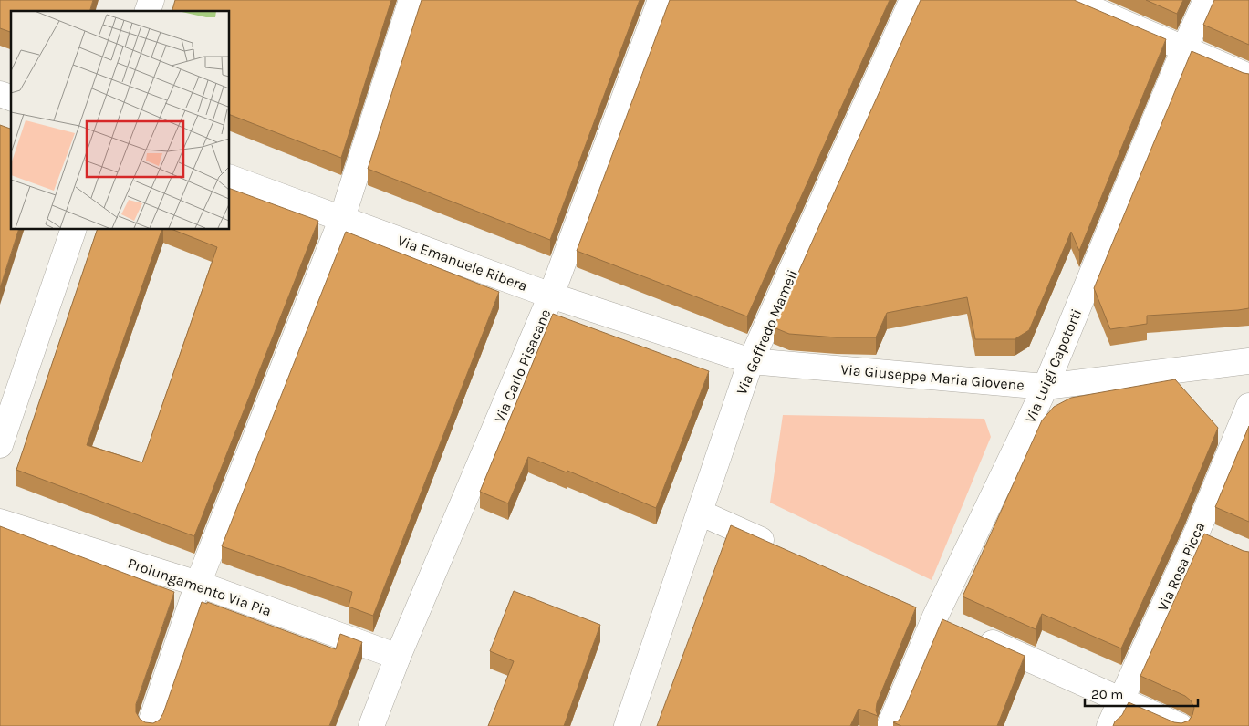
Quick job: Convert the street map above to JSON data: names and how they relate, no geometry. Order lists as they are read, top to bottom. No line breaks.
{"streets":{"street":["Via Emanuele Ribera","Via Goffredo Mameli","Via Carlo Pisacane","Via Luigi Capotorti","Via Giuseppe Maria Giovene","Via Rosa Picca","Prolungamento Via Pia"]},"crossings":[["Via Emanuele Ribera","Via Goffredo Mameli"],["Via Emanuele Ribera","Via Carlo Pisacane"],["Via Emanuele Ribera","Via Giuseppe Maria Giovene"],["Via Goffredo Mameli","Via Giuseppe Maria Giovene"],["Via Carlo Pisacane","Prolungamento Via Pia"],["Via Luigi Capotorti","Via Giuseppe Maria Giovene"]],"scale_bar":"20 m"}
